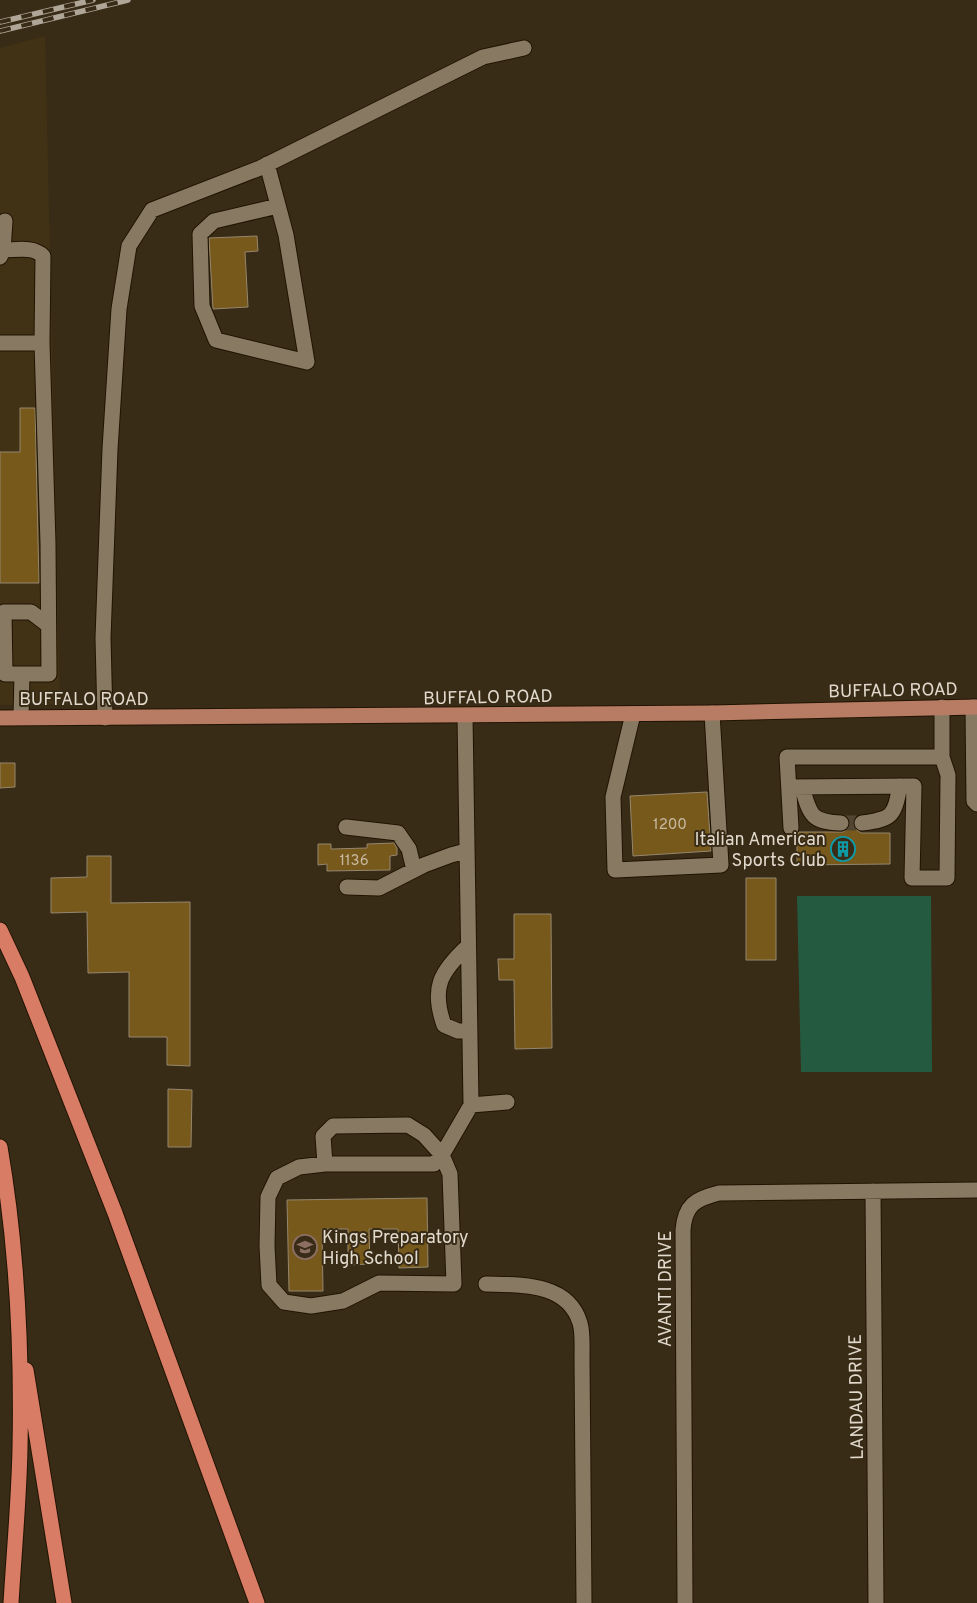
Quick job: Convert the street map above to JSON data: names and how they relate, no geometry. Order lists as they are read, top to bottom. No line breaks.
{"streets":{"main road":["BUFFALO ROAD"],"street":["AVANTI DRIVE","LANDAU DRIVE"]},"crossings":[["AVANTI DRIVE","LANDAU DRIVE"]],"places":{"building":["Italian American Sports Club"],"school or university":["Kings Preparatory High School"]},"house_numbers":["1200","1136"]}
